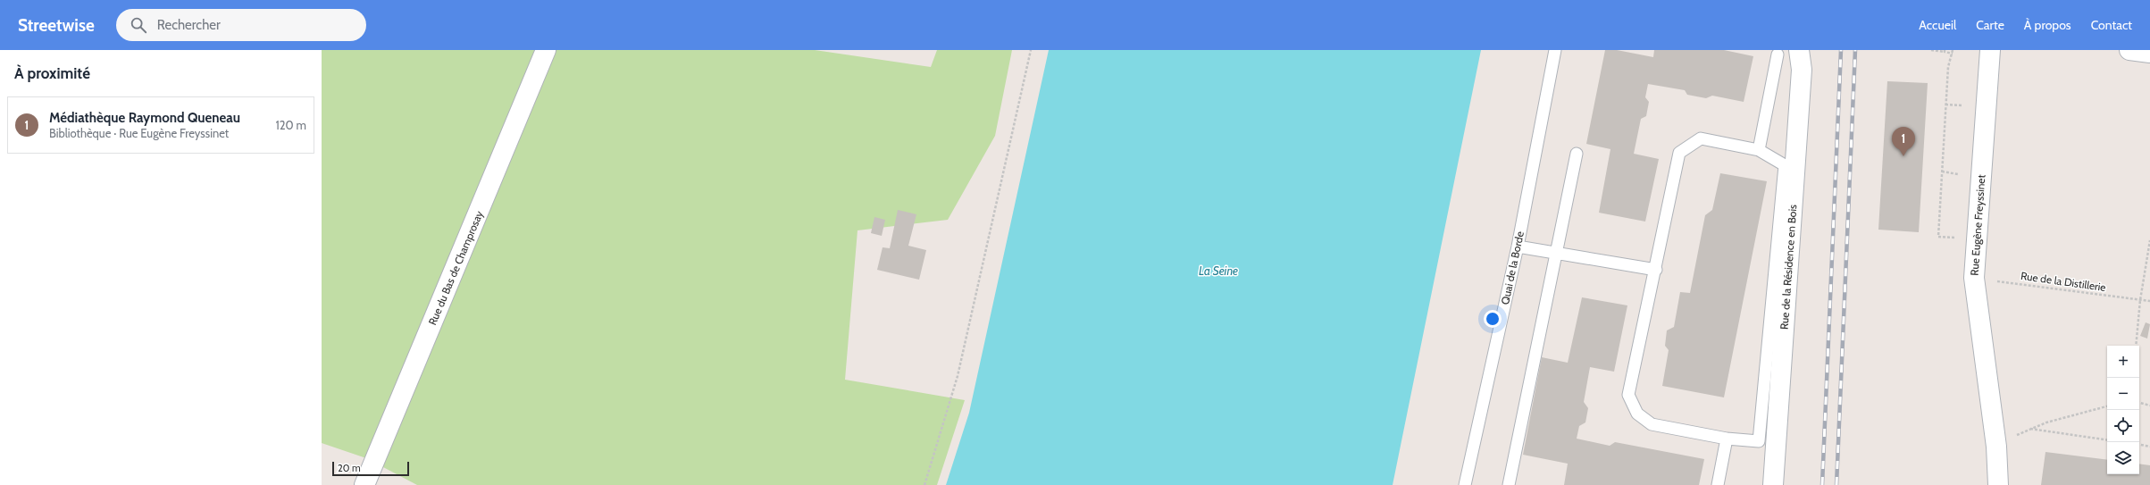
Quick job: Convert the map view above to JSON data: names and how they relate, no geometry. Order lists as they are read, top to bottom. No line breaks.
{"streets":{"street":["Rue Eugène Freyssinet","Rue de la Résidence en Bois","Rue du Bas de Champrosay"],"lane":["Quai de la Borde"],"path":["Rue de la Distillerie"]},"crossings":[["Rue Eugène Freyssinet","Rue de la Distillerie"]],"water":["La Seine"],"scale_bar":"20 m","page":{"header":"Streetwise","search":"Rechercher","nav":["Accueil","Carte","À propos","Contact"],"heading":"À proximité","list":[{"mark":"1","name":"Médiathèque Raymond Queneau","note":"Bibliothèque · Rue Eugène Freyssinet","value":"120 m"}],"pins":"1","map_buttons":["+","−"],"scale":"20 m"}}
